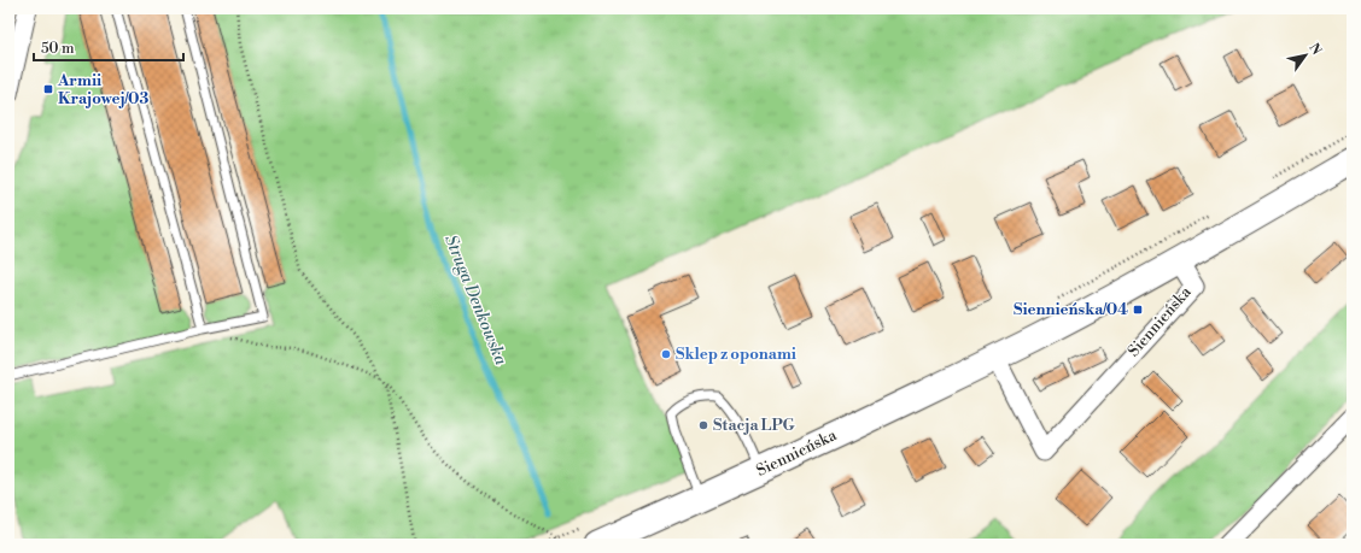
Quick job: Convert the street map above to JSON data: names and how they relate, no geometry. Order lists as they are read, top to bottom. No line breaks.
{"streets":{"main road":["Siennieńska"]},"water":["Struga Denkowska"],"places":{"transit":["Armii Krajowej/03","Siennieńska/04"],"other":["Sklep z oponami","Stacja LPG"]},"scale_bar":"50 m","north":"top right"}
